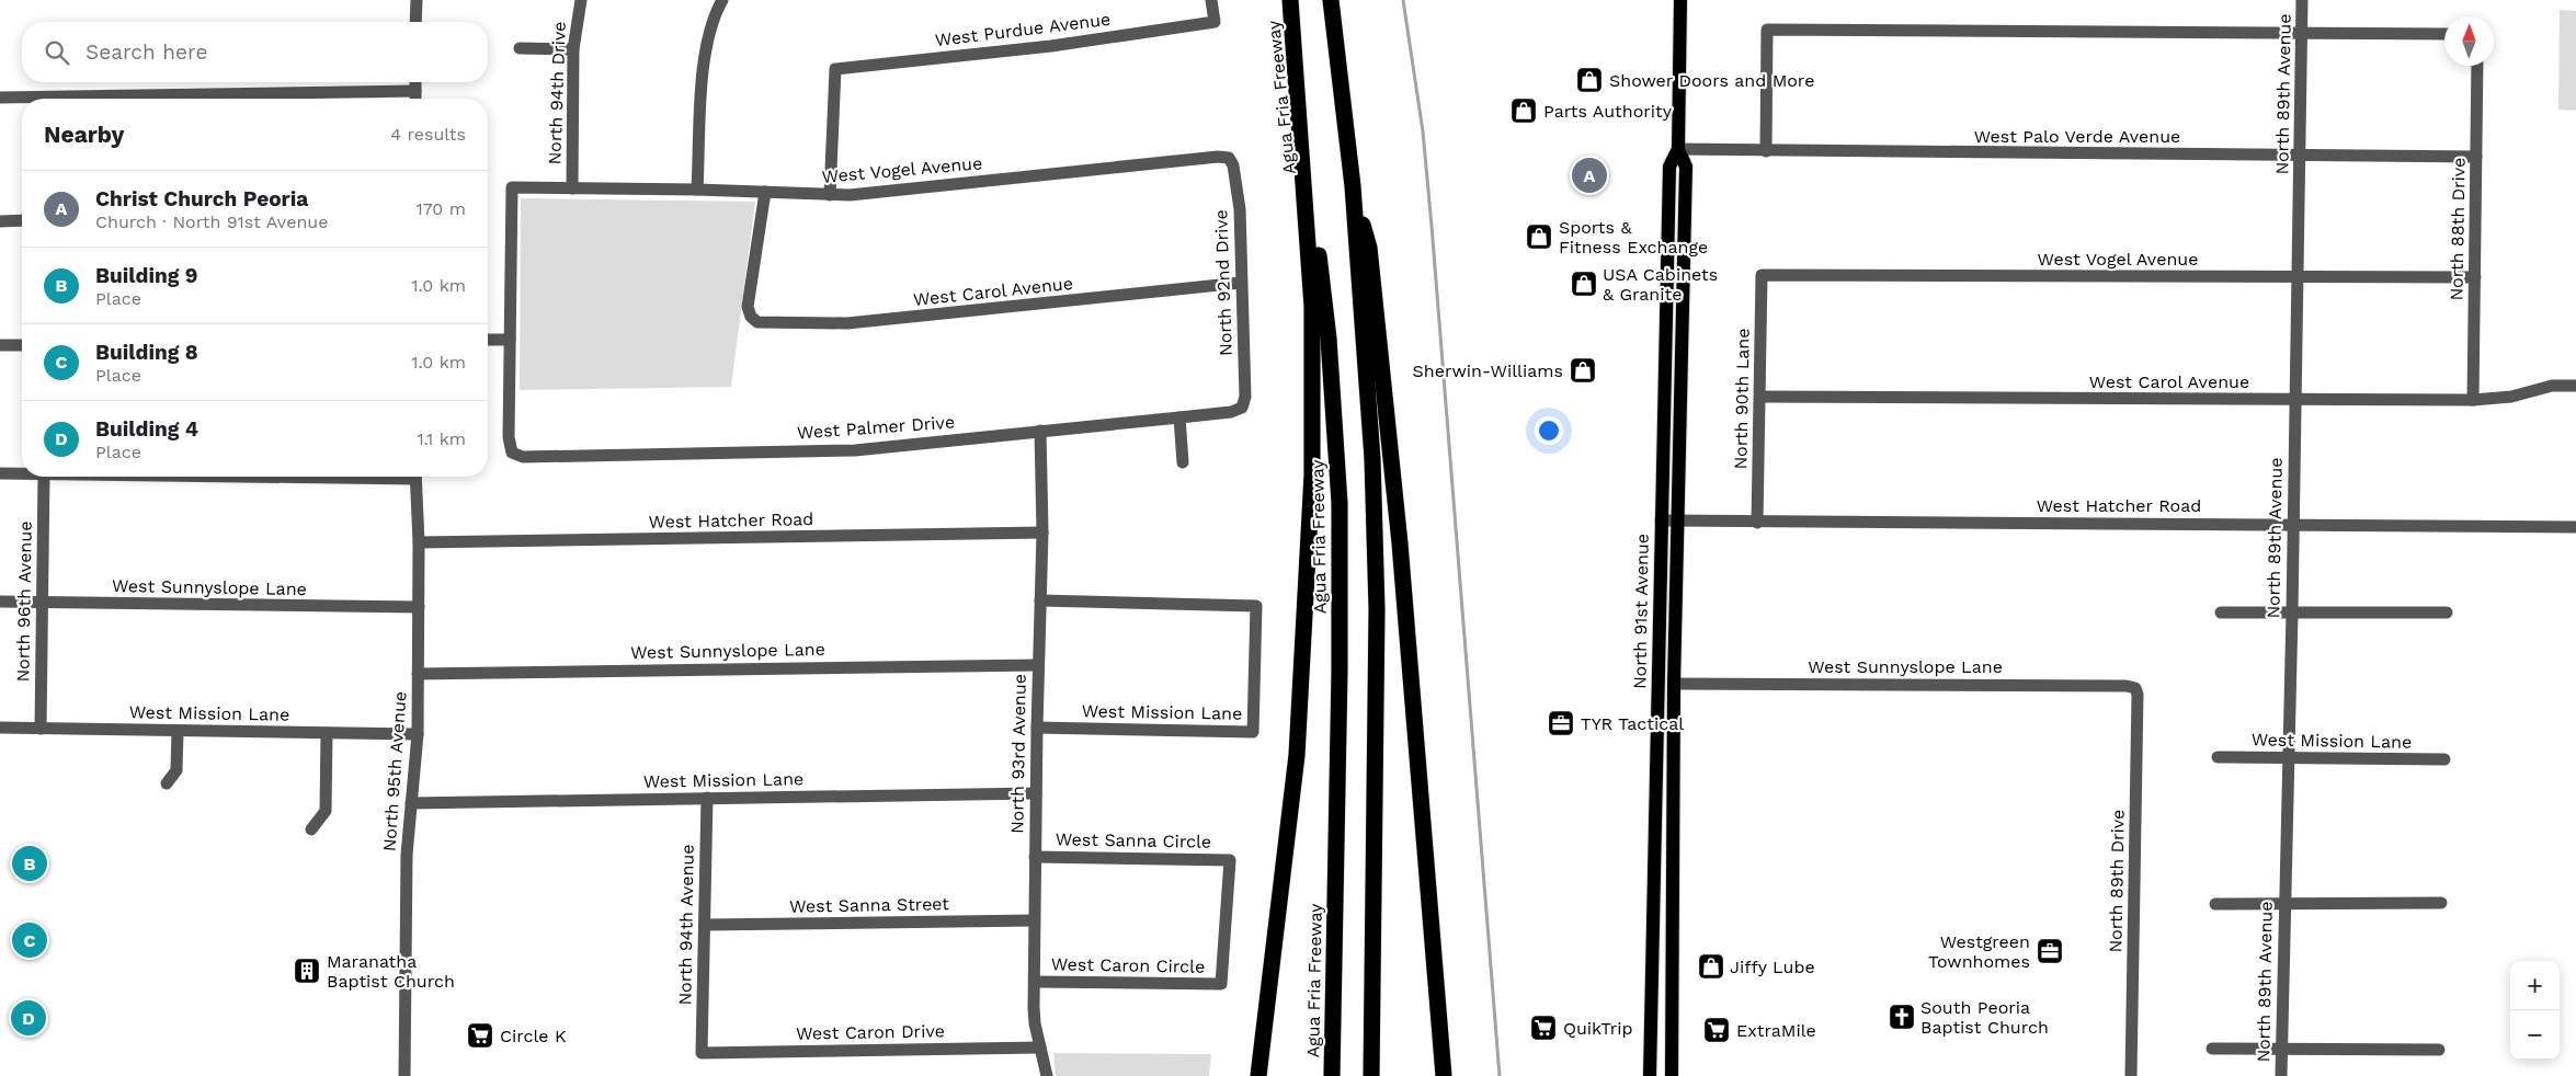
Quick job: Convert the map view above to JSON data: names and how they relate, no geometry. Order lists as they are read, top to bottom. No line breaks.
{"streets":{"highway":["Agua Fria Freeway"],"main road":["North 91st Avenue"],"street":["West Purdue Avenue","North 94th Drive","North 89th Avenue","West Palo Verde Avenue","West Vogel Avenue","North 88th Drive","North 92nd Drive","West Carol Avenue","North 90th Lane","West Palmer Drive","West Hatcher Road","West Sunnyslope Lane","North 96th Avenue","West Mission Lane","North 93rd Avenue","North 95th Avenue","West Sanna Circle","North 89th Drive","West Sanna Street","North 94th Avenue","West Caron Circle","West Caron Drive"]},"crossings":[["West Purdue Avenue","West Vogel Avenue"],["North 94th Drive","West Vogel Avenue"],["North 89th Avenue","West Palo Verde Avenue"],["North 89th Avenue","West Vogel Avenue"],["North 89th Avenue","West Carol Avenue"],["North 89th Avenue","West Hatcher Road"],["North 89th Avenue","West Mission Lane"],["West Palo Verde Avenue","North 88th Drive"],["West Palo Verde Avenue","North 91st Avenue"],["West Vogel Avenue","North 88th Drive"],["West Vogel Avenue","North 92nd Drive"],["West Vogel Avenue","West Carol Avenue"],["West Vogel Avenue","North 90th Lane"],["West Vogel Avenue","West Palmer Drive"],["North 88th Drive","West Carol Avenue"],["North 92nd Drive","West Carol Avenue"],["North 92nd Drive","West Palmer Drive"],["West Carol Avenue","North 90th Lane"],["North 90th Lane","West Hatcher Road"],["West Palmer Drive","North 93rd Avenue"],["West Hatcher Road","North 91st Avenue"],["West Hatcher Road","North 93rd Avenue"],["West Hatcher Road","North 95th Avenue"],["West Sunnyslope Lane","North 96th Avenue"],["West Sunnyslope Lane","North 91st Avenue"],["West Sunnyslope Lane","North 93rd Avenue"],["West Sunnyslope Lane","North 95th Avenue"],["West Sunnyslope Lane","North 89th Drive"],["North 96th Avenue","West Mission Lane"],["West Mission Lane","North 93rd Avenue"],["West Mission Lane","North 95th Avenue"],["West Mission Lane","North 94th Avenue"],["North 93rd Avenue","West Sanna Circle"],["North 93rd Avenue","West Sanna Street"],["North 93rd Avenue","West Caron Circle"],["North 93rd Avenue","West Caron Drive"],["West Sanna Circle","West Caron Circle"],["West Sanna Street","North 94th Avenue"],["North 94th Avenue","West Caron Drive"]],"places":{"shop":["Shower Doors and More","Parts Authority","Sports & Fitness Exchange","USA Cabinets & Granite","Sherwin-Williams","Jiffy Lube"],"office":["TYR Tactical","Westgreen Townhomes"],"building":["Maranatha Baptist Church"],"church":["South Peoria Baptist Church"],"supermarket":["QuikTrip","ExtraMile","Circle K"]},"north":"top","page":{"search":"Search here","heading":["Nearby","4 results"],"pins":["A","B","C","D"],"list":[{"mark":"A","name":"Christ Church Peoria","note":"Church · North 91st Avenue","value":"170 m"},{"mark":"B","name":"Building 9","note":"Place","value":"1.0 km"},{"mark":"C","name":"Building 8","note":"Place","value":"1.0 km"},{"mark":"D","name":"Building 4","note":"Place","value":"1.1 km"}],"map_buttons":["+","−"]}}
